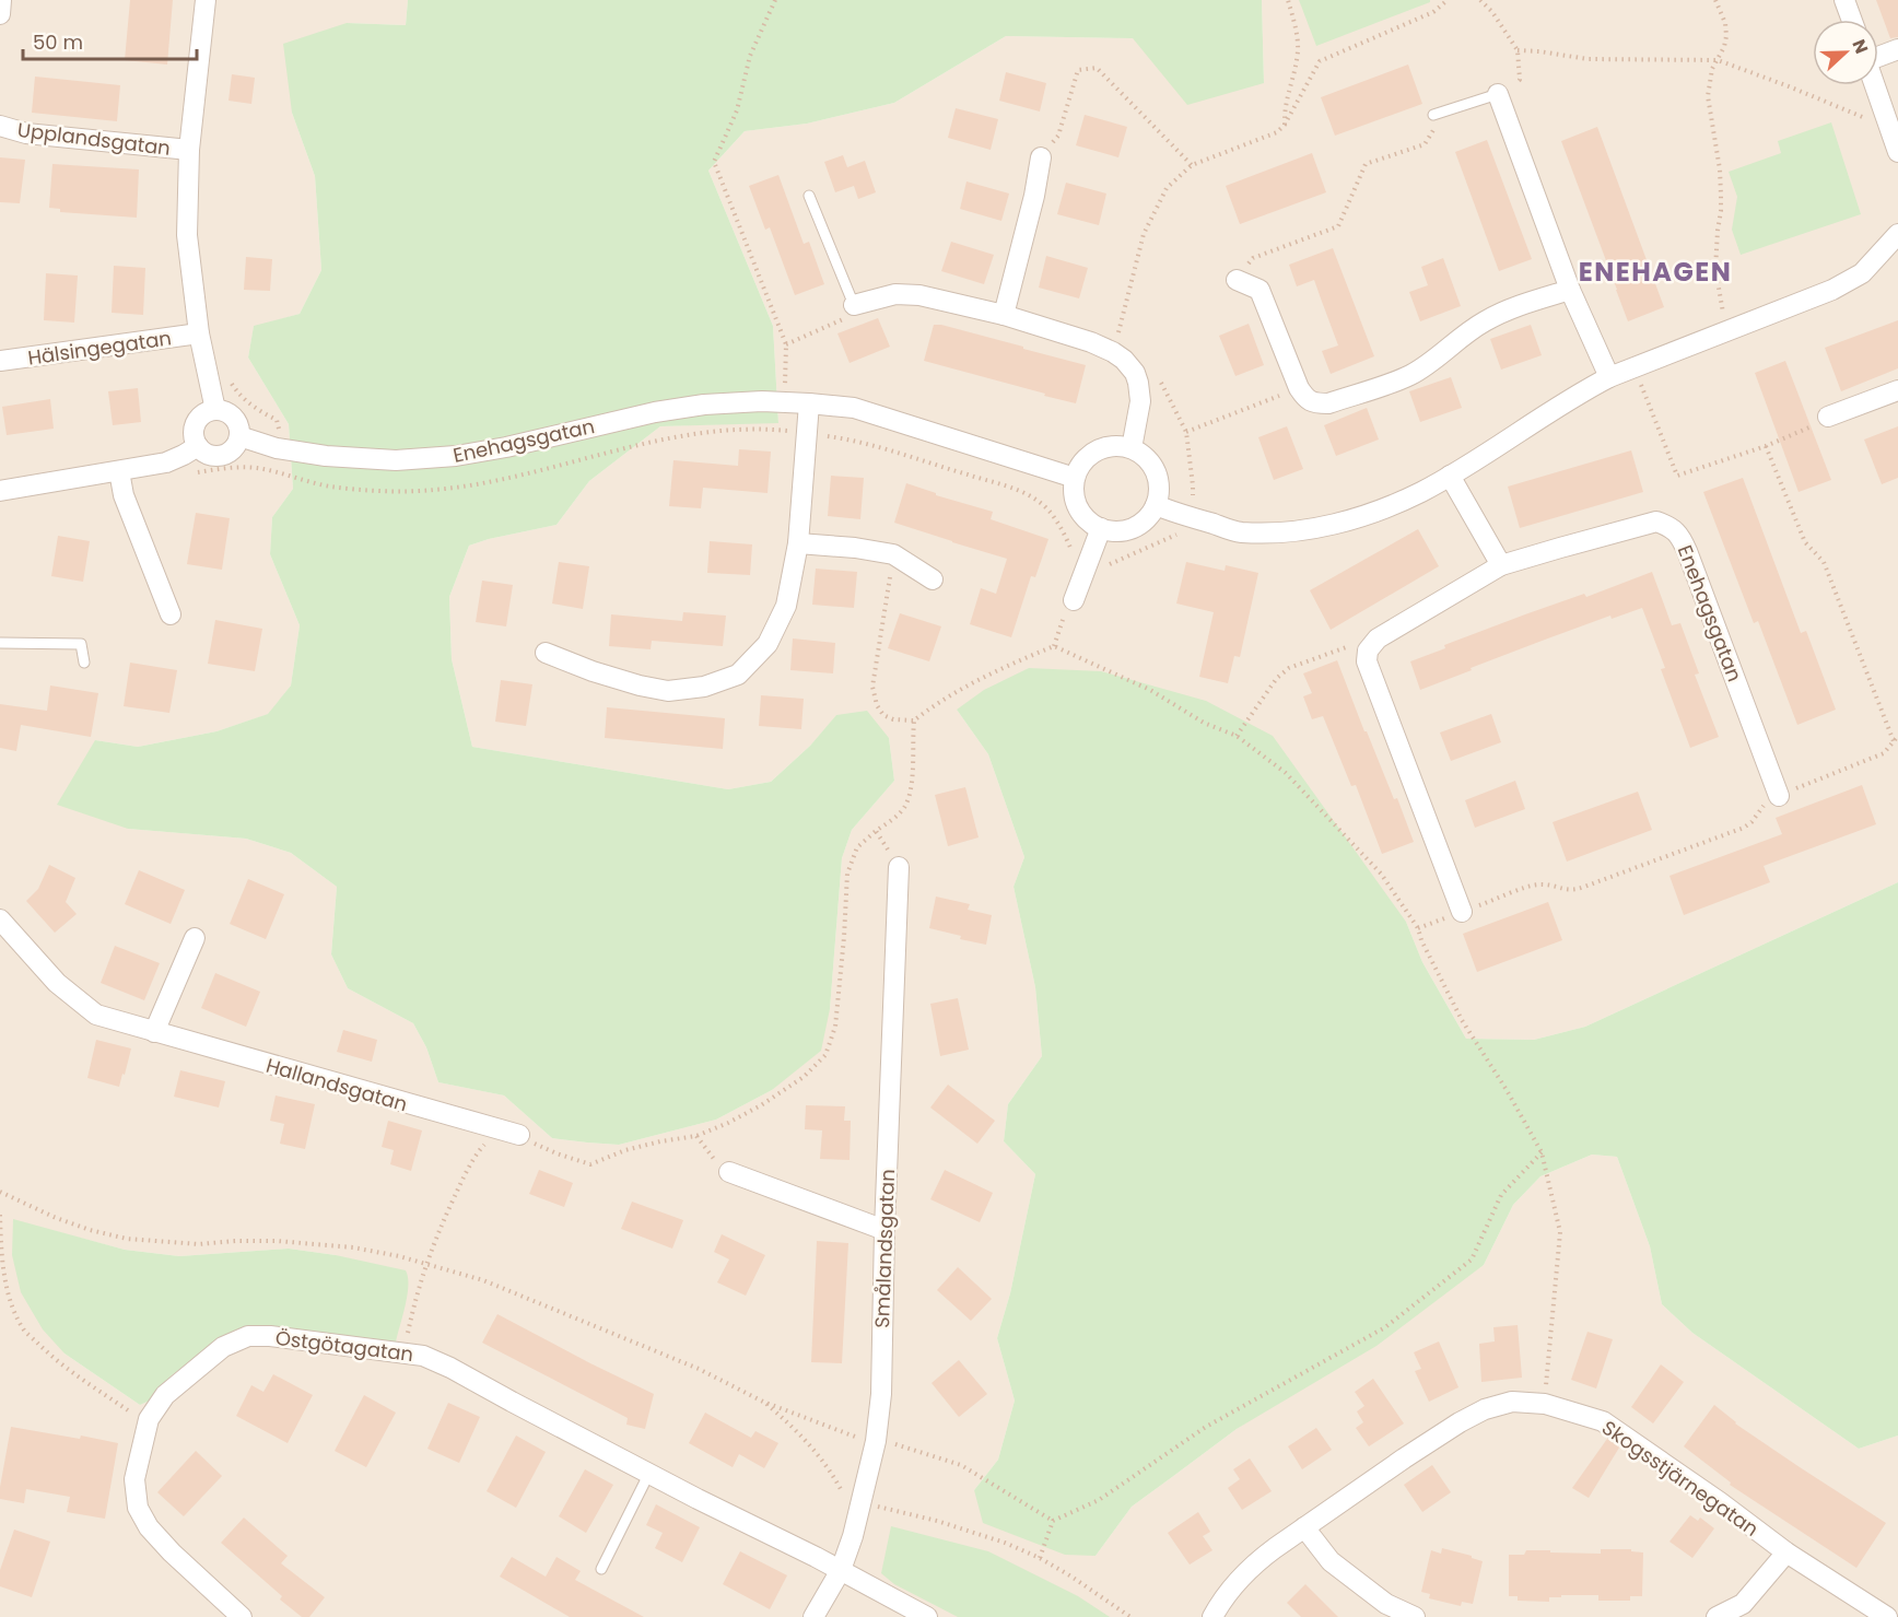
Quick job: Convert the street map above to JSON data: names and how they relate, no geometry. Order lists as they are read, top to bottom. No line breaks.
{"streets":{"street":["Upplandsgatan","Hälsingegatan","Enehagsgatan","Hallandsgatan","Smålandsgatan","Östgötagatan","Skogsstjärnegatan"]},"crossings":[["Smålandsgatan","Östgötagatan"]],"districts":["ENEHAGEN"],"scale_bar":"50 m","north":"right"}
